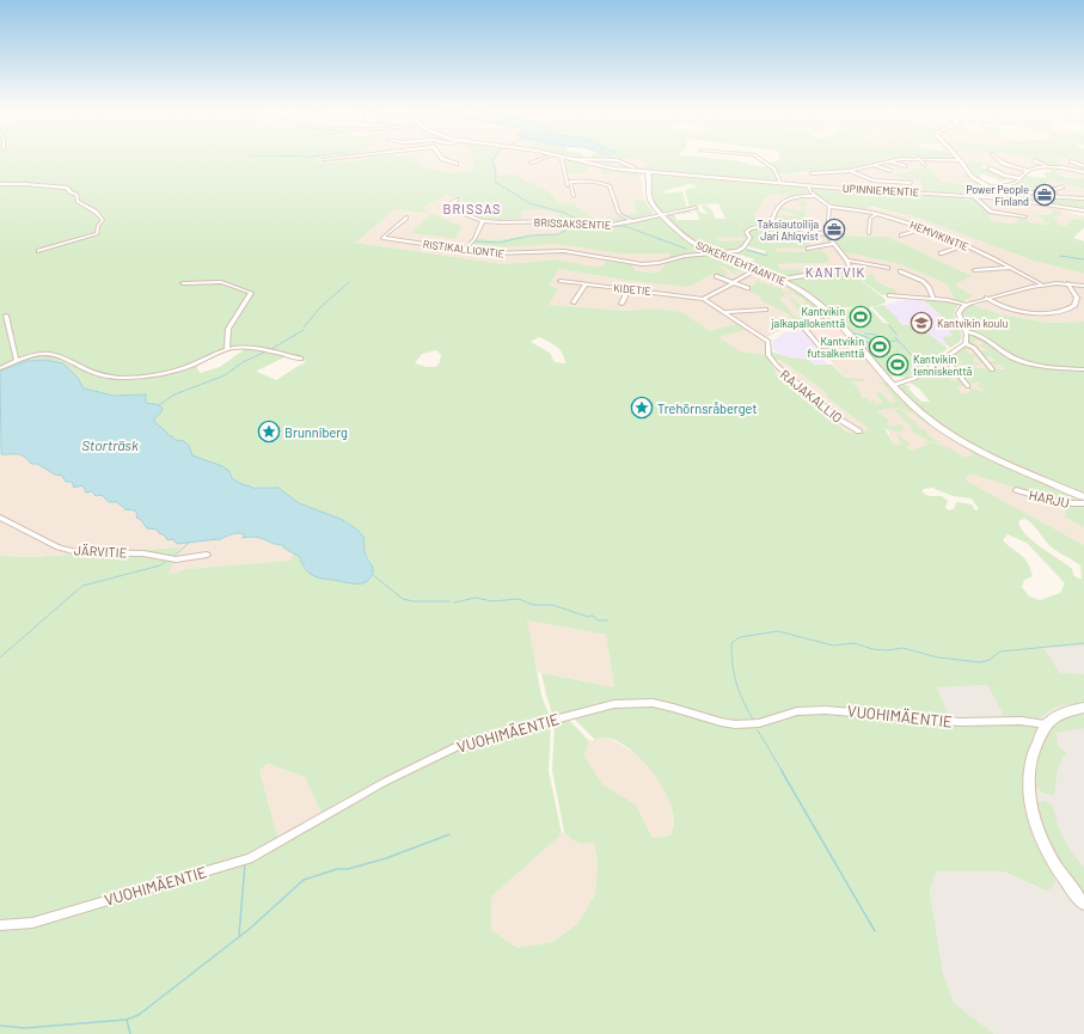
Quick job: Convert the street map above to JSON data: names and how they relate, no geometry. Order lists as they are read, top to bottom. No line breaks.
{"streets":{"street":["UPINNIEMENTIE","BRISSAKSENTIE","HEMVIKINTIE","RISTIKALLIONTIE","SOKERITEHTAANTIE","KIDETIE","RAJAKALLIO","HARJU","JÄRVITIE","VUOHIMÄENTIE"]},"crossings":[["UPINNIEMENTIE","SOKERITEHTAANTIE"],["BRISSAKSENTIE","SOKERITEHTAANTIE"],["RISTIKALLIONTIE","SOKERITEHTAANTIE"]],"districts":["BRISSAS","KANTVIK"],"water":["Storträsk"],"places":{"office":["Power People Finland","Taksiautoilija Jari Ahlqvist"],"sports":["Kantvikin jalkapallokenttä","Kantvikin futsalkenttä","Kantvikin tenniskenttä"],"school or university":["Kantvikin koulu"],"place":["Trehörnsråberget","Brunniberg"]}}
